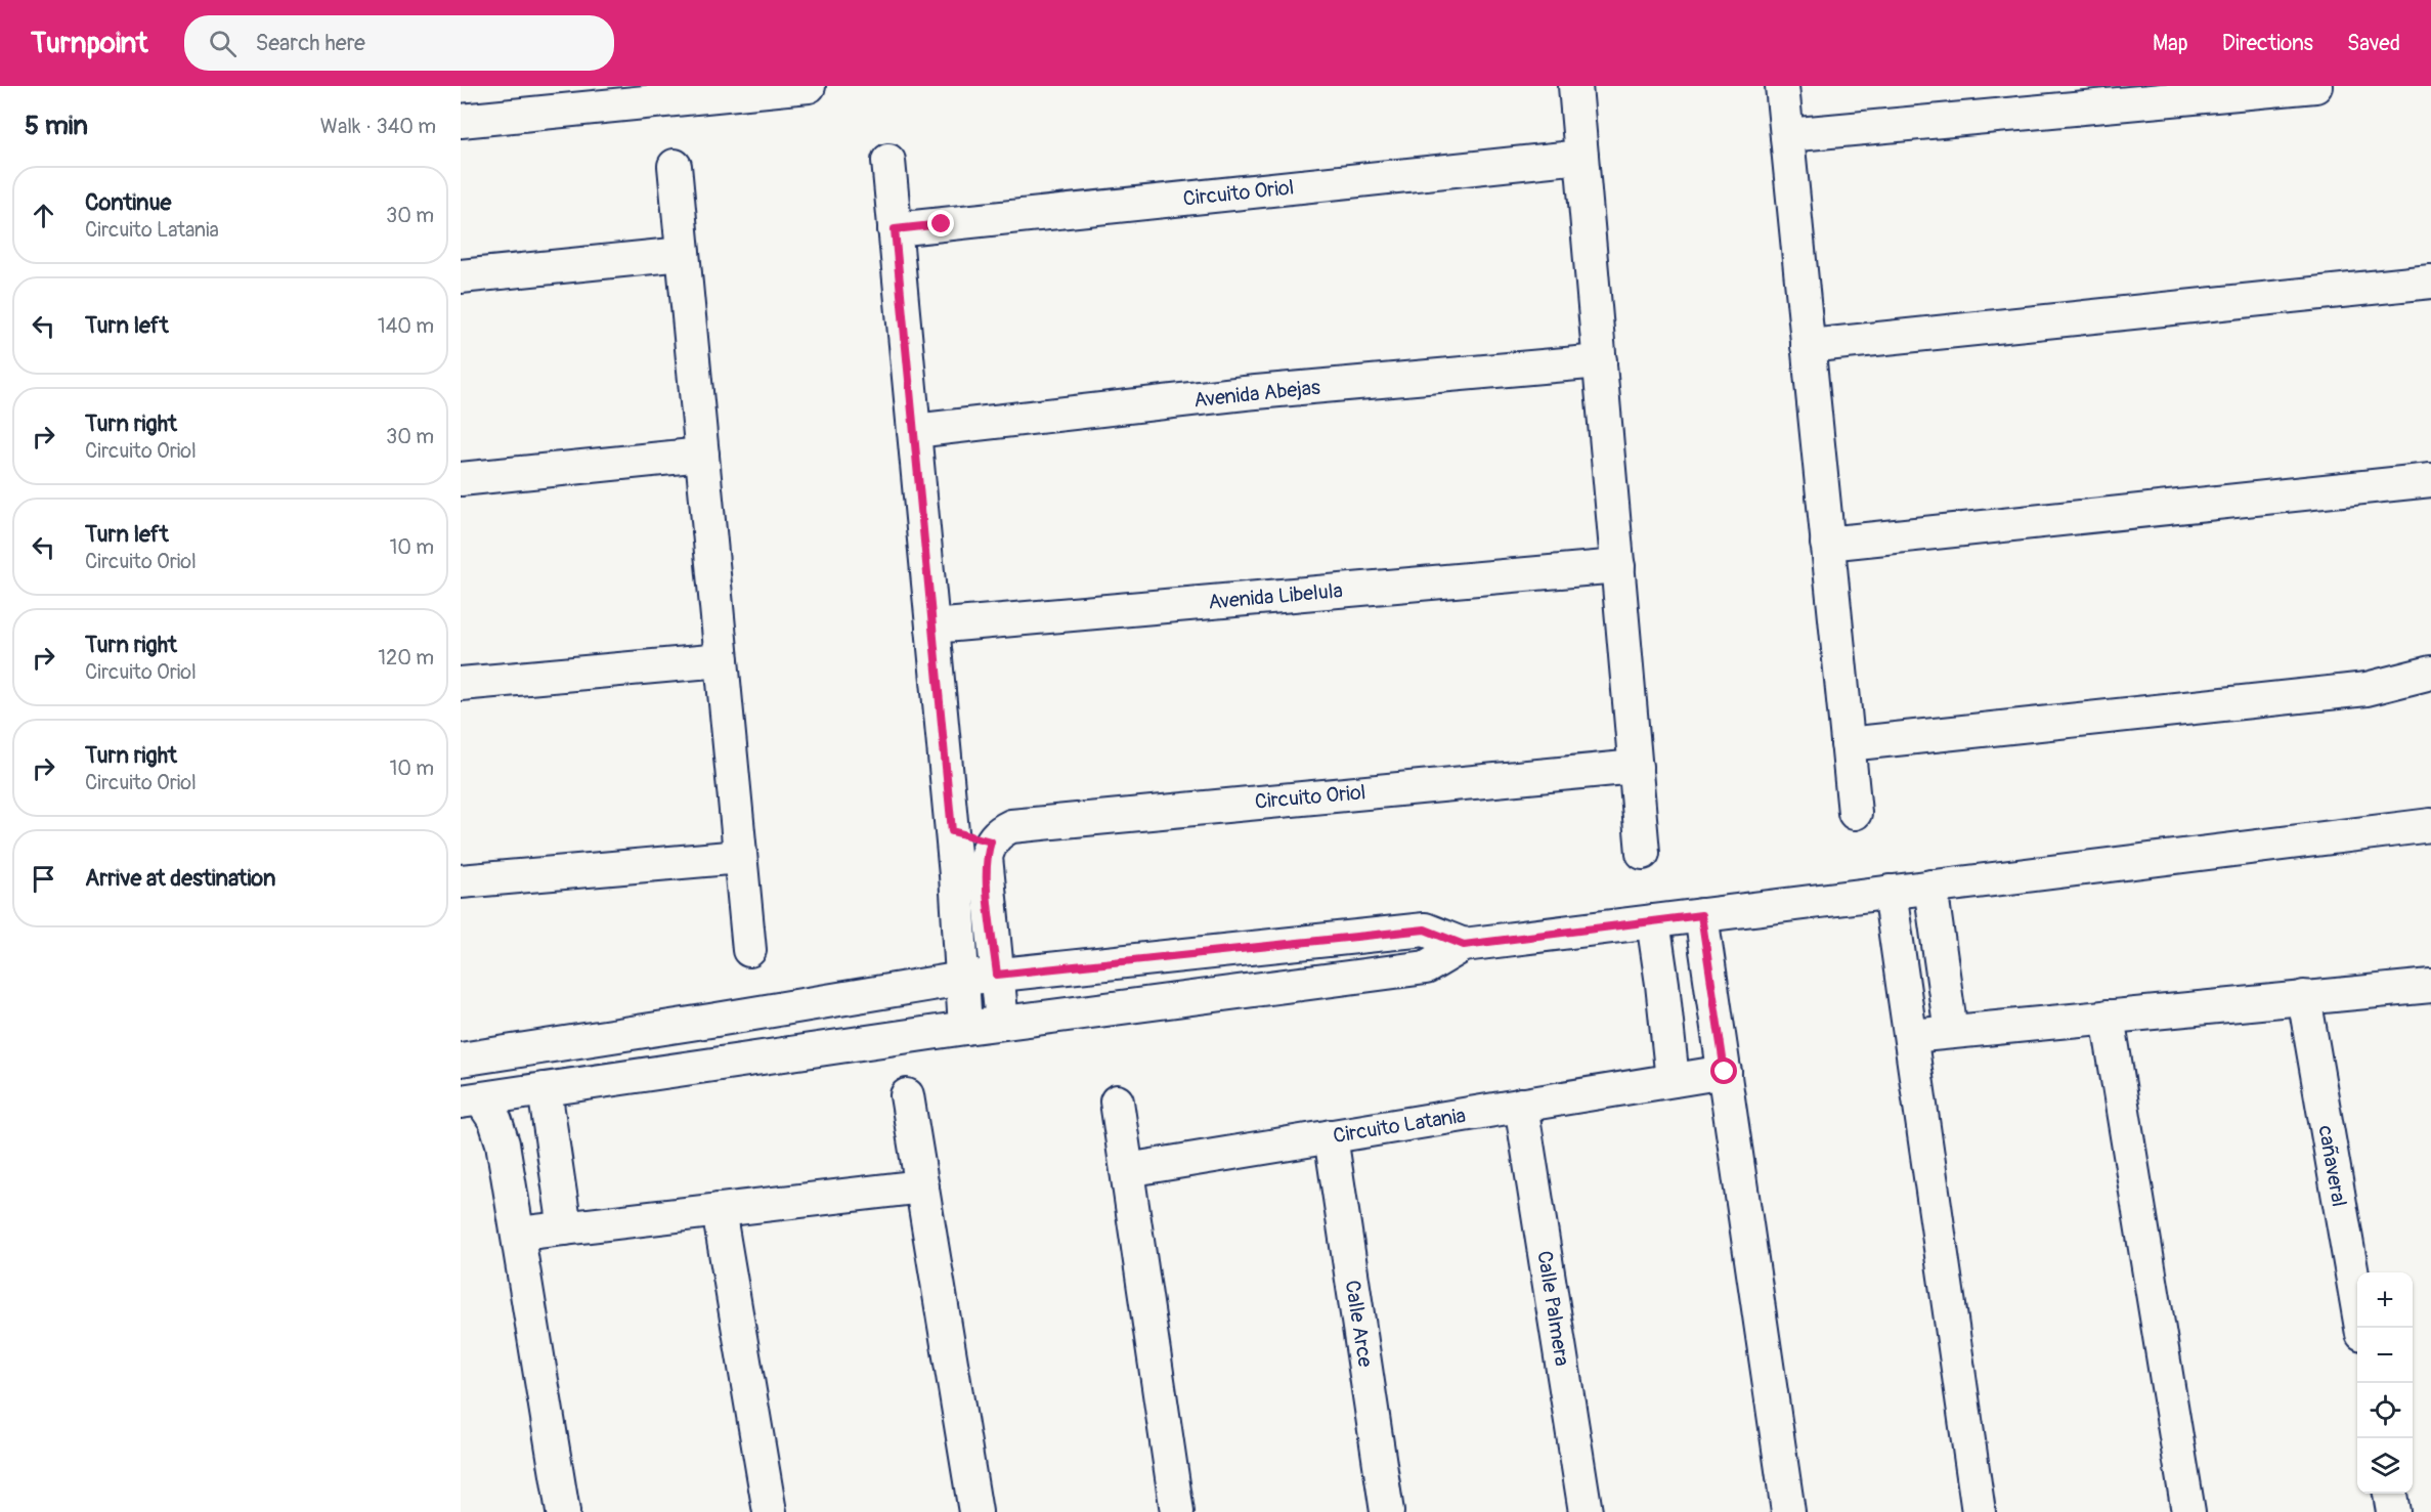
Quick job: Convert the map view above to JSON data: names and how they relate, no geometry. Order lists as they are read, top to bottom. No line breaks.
{"streets":{"street":["Circuito Oriol","Avenida Abejas","Avenida Libelula","Circuito Latania","cañaveral","Calle Palmera","Calle Arce"]},"crossings":[["Circuito Latania","Calle Palmera"],["Circuito Latania","Calle Arce"]],"page":{"header":"Turnpoint","search":"Search here","nav":["Map","Directions","Saved"],"heading":["5 min","Walk · 340 m"],"list":[["Continue","Circuito Latania","30 m"],["Turn left","140 m"],["Turn right","Circuito Oriol","30 m"],["Turn left","Circuito Oriol","10 m"],["Turn right","Circuito Oriol","120 m"],["Turn right","Circuito Oriol","10 m"],"Arrive at destination"],"map_buttons":["+","−"]}}
